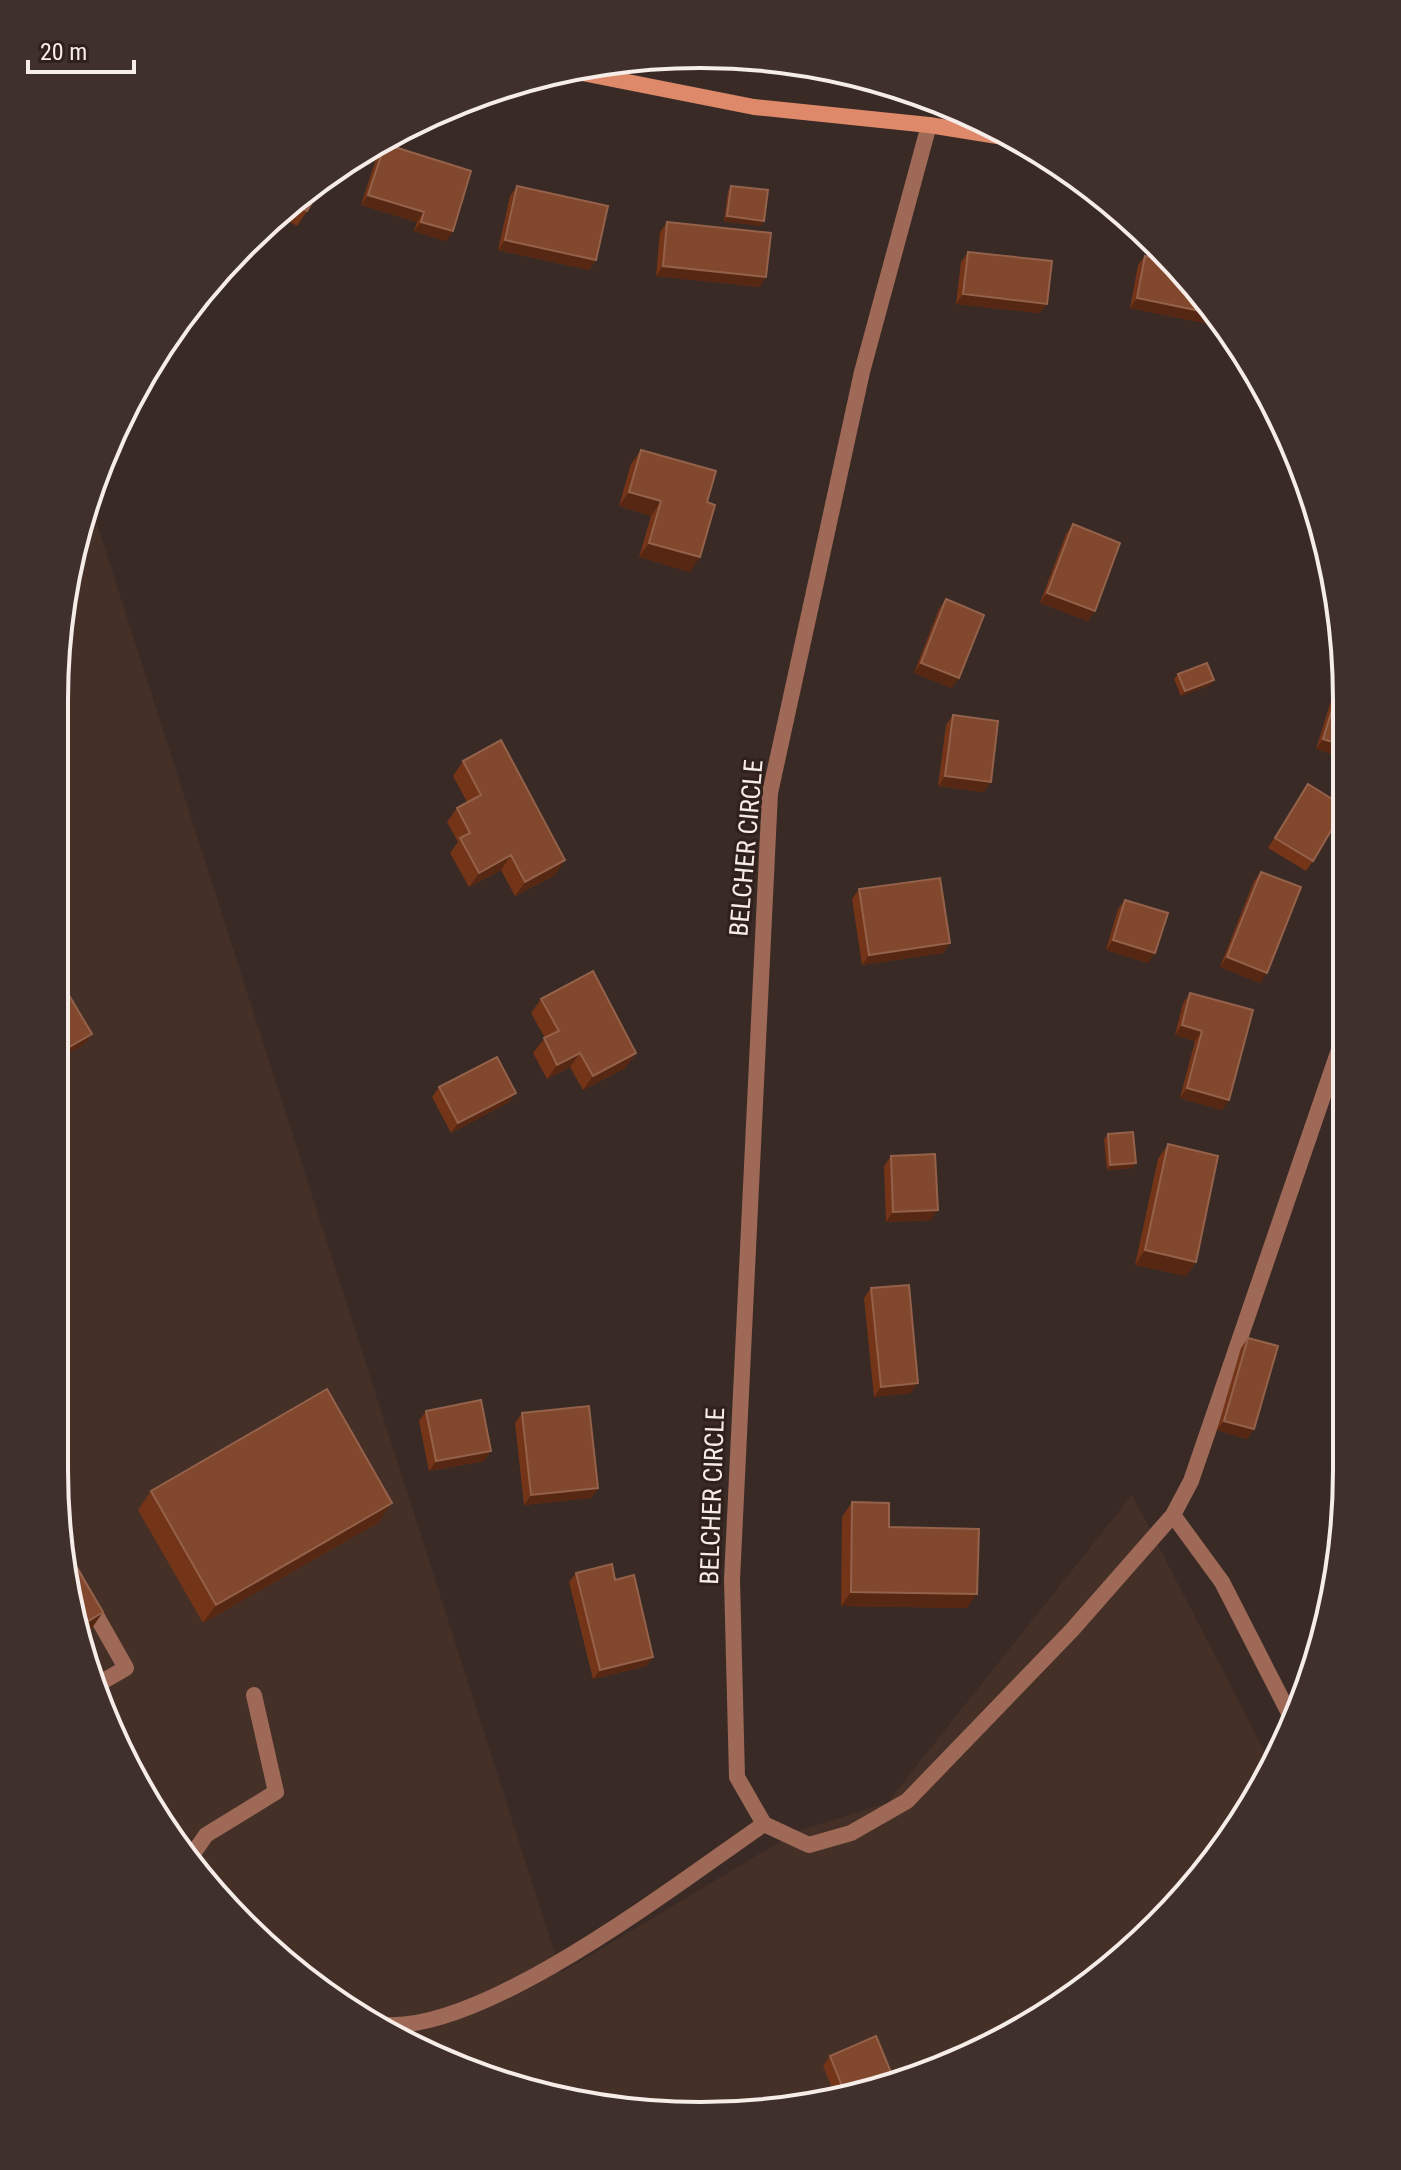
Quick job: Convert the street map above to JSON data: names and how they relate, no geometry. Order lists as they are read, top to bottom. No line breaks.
{"streets":{"street":["BELCHER CIRCLE"]},"scale_bar":"20 m"}
